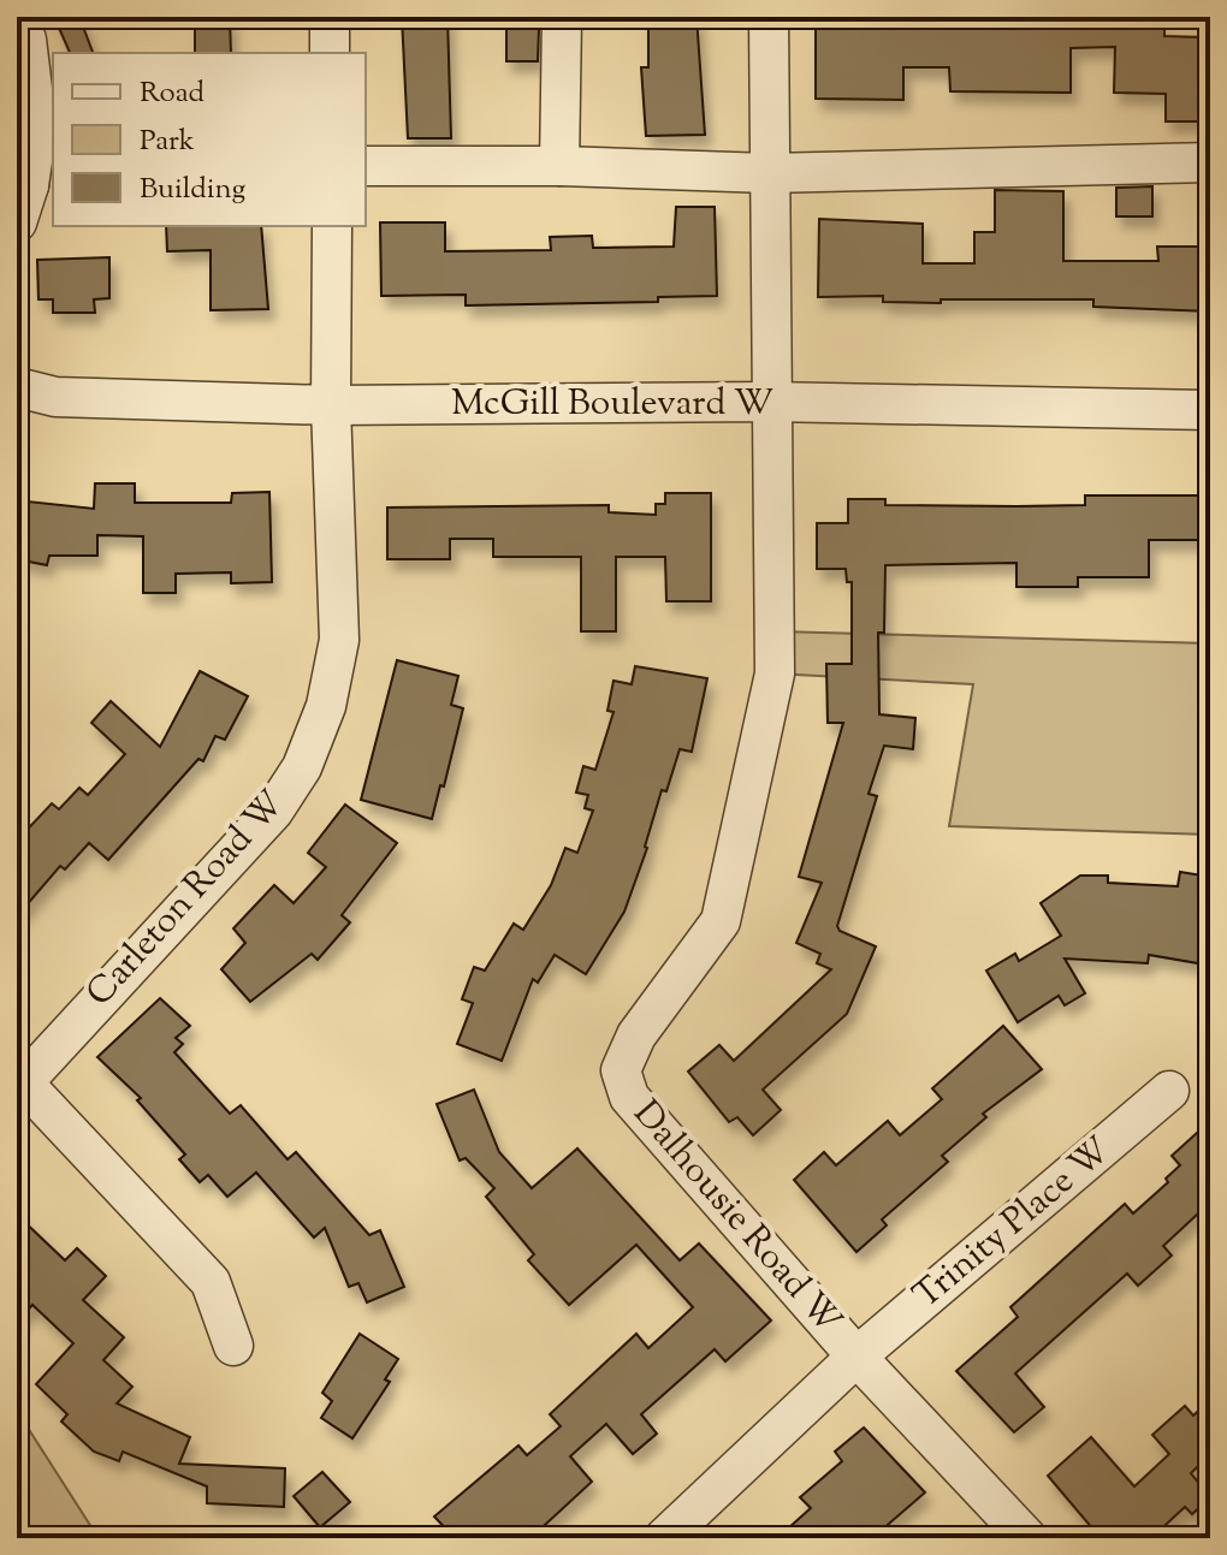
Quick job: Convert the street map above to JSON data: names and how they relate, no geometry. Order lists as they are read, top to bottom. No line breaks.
{"streets":{"street":["McGill Boulevard W","Carleton Road W","Dalhousie Road W","Trinity Place W"]},"crossings":[["McGill Boulevard W","Carleton Road W"],["McGill Boulevard W","Dalhousie Road W"],["Dalhousie Road W","Trinity Place W"]],"legend":["Road","Park","Building"]}
